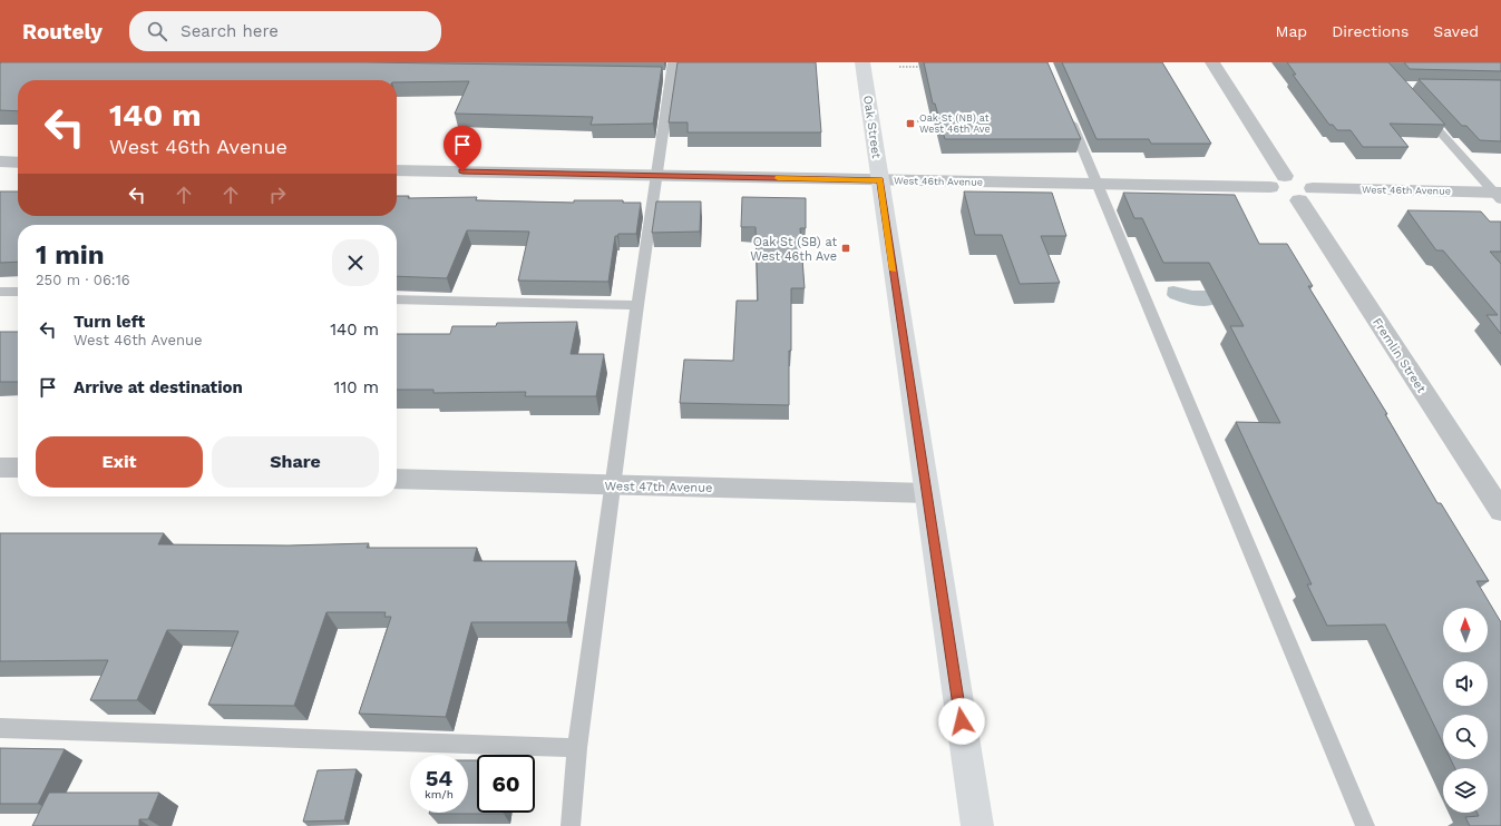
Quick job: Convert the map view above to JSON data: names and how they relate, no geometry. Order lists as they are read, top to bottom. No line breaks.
{"streets":{"main road":["Oak Street"],"street":["West 46th Avenue","Fremlin Street","West 47th Avenue"]},"crossings":[["Oak Street","West 46th Avenue"],["Oak Street","West 47th Avenue"],["West 46th Avenue","Fremlin Street"]],"places":{"transit":["Oak St (NB) at West 46th Ave","Oak St (SB) at West 46th Ave"]},"north":"top","page":{"header":"Routely","search":"Search here","nav":["Map","Directions","Saved"],"turn":["140 m","West 46th Avenue"],"heading":["1 min","250 m · 06:16"],"list":[{"name":"Turn left","note":"West 46th Avenue","value":"140 m"},{"name":"Arrive at destination","value":"110 m"}],"buttons":["Exit","Share"],"speed":"54 km/h","limit":"60"}}
